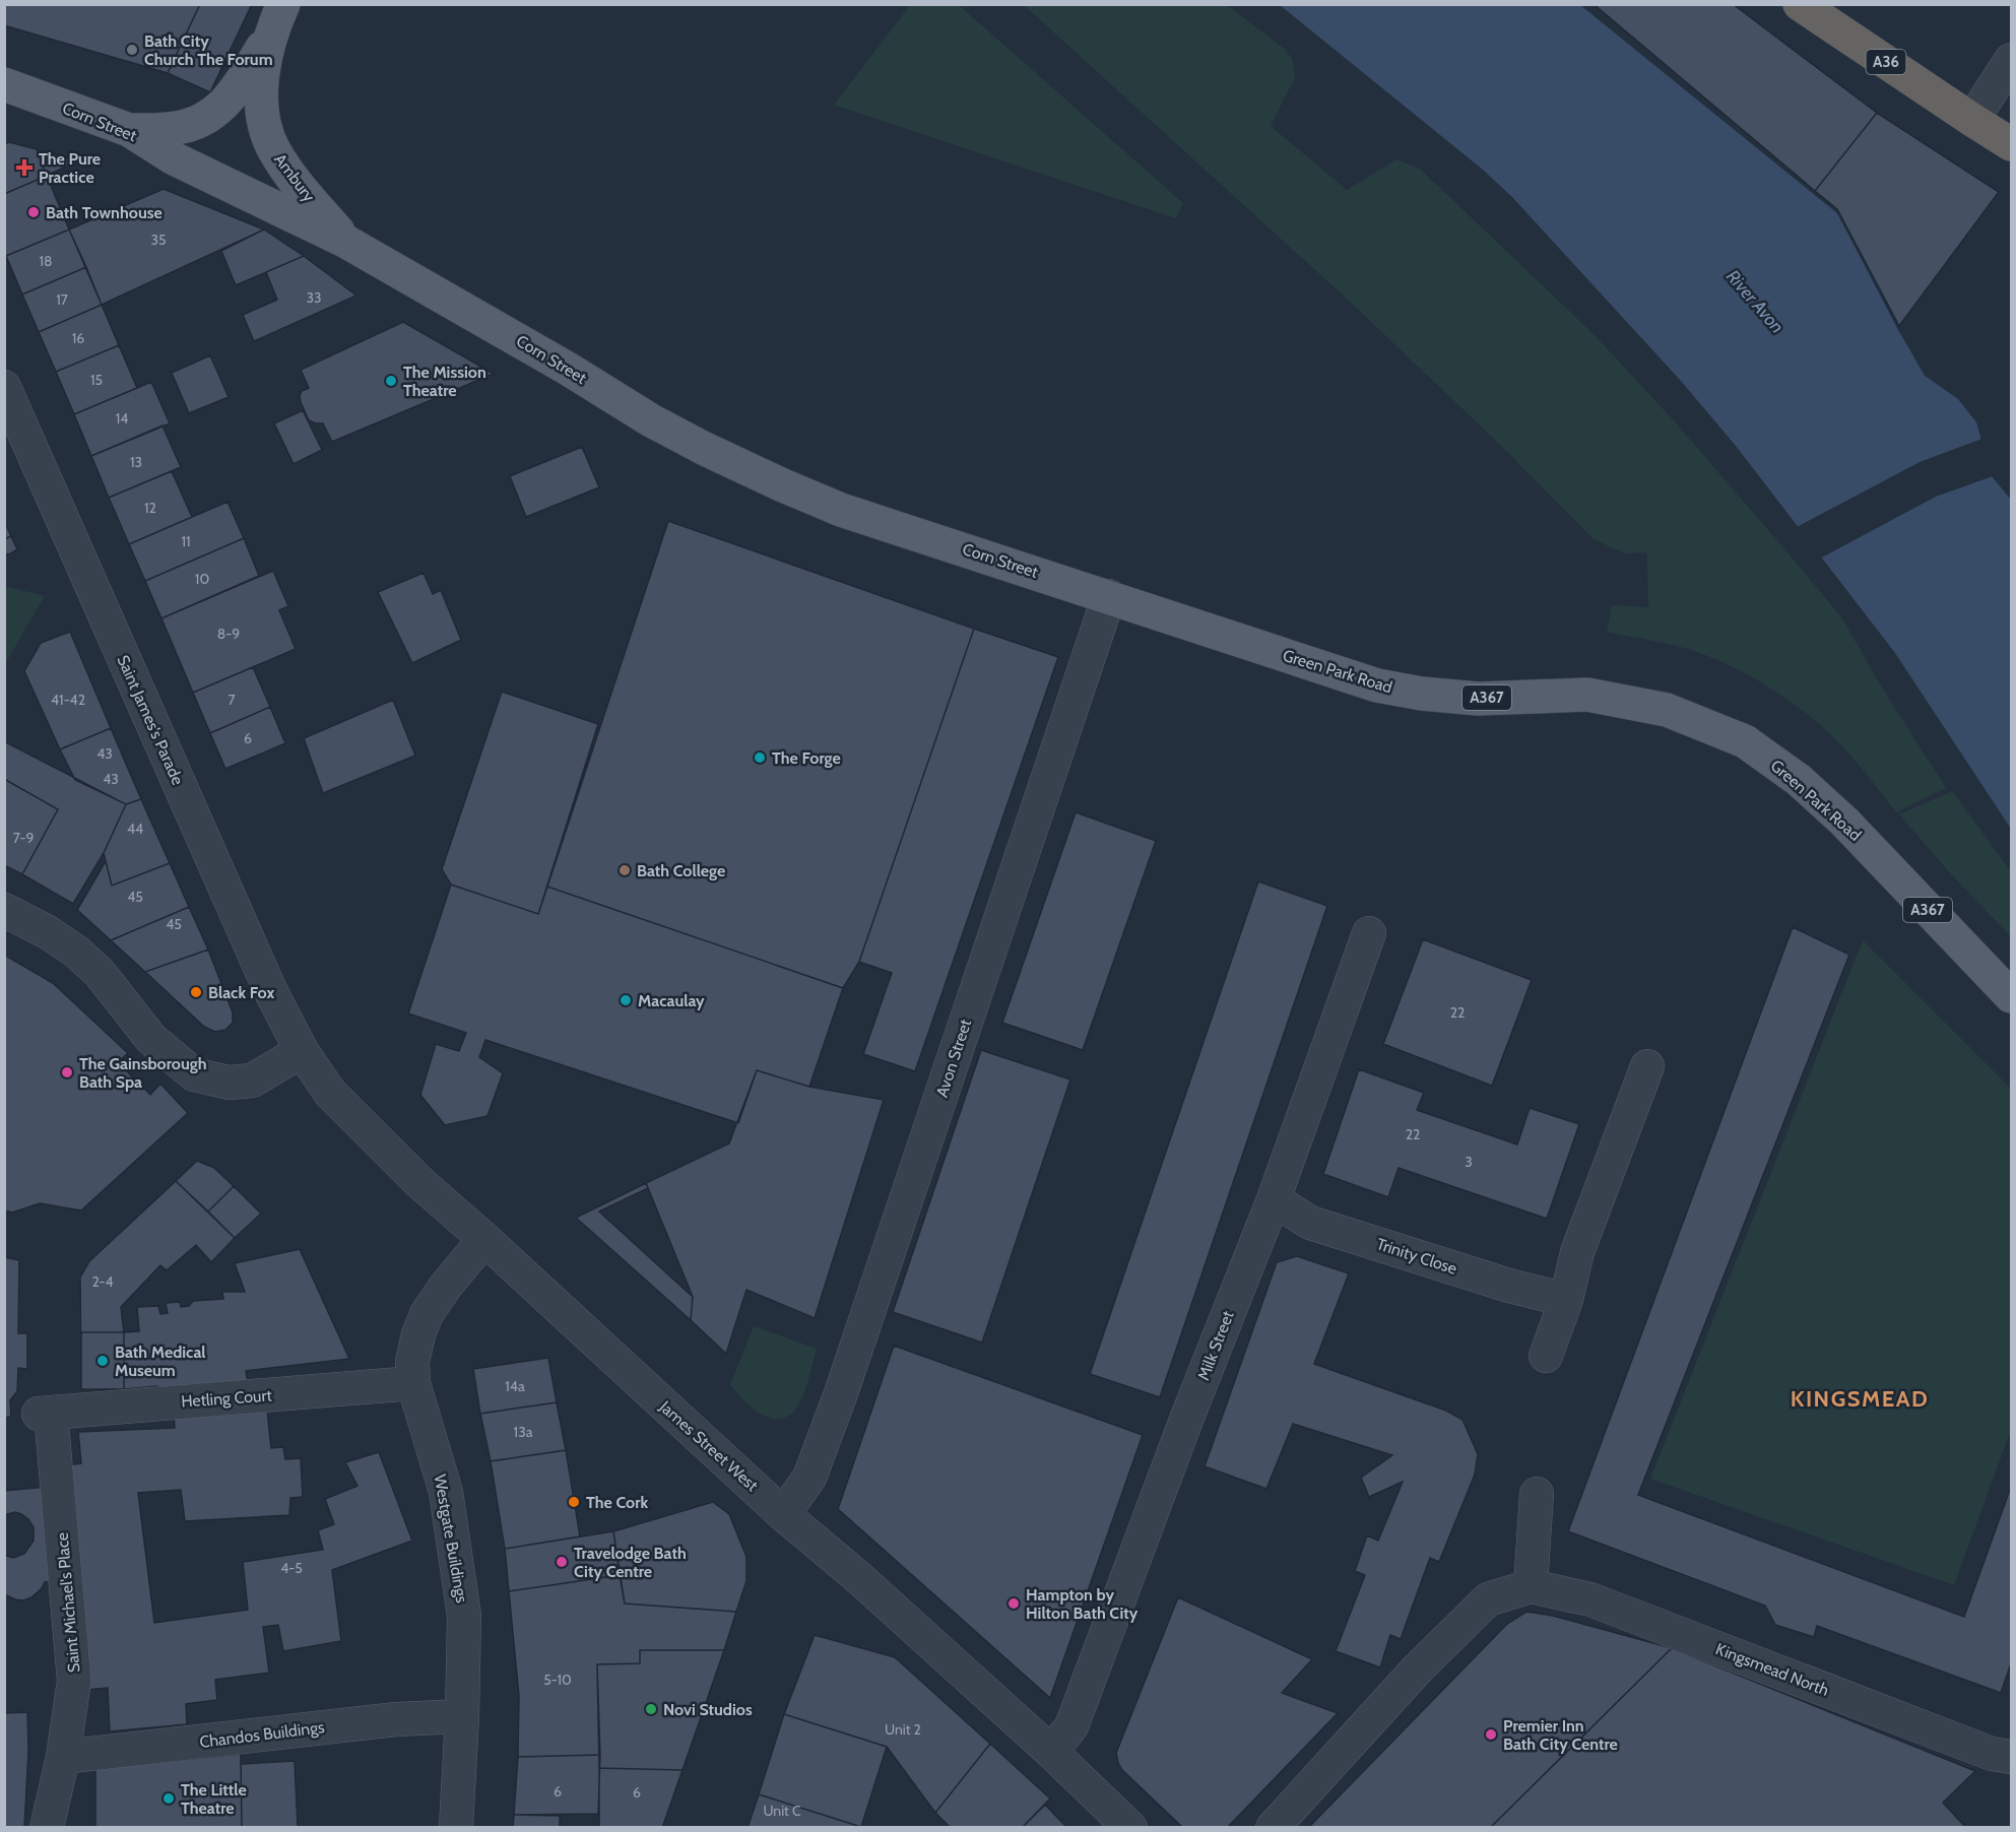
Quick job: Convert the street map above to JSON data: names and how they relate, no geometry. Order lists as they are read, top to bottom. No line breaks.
{"streets":{"highway":["A36"],"main road":["Corn Street","Ambury","Green Park Road","A367"],"street":["Saint James's Parade","Avon Street","Trinity Close","Milk Street","Hetling Court","James Street West","Westgate Buildings","Saint Michael's Place","Kingsmead North","Chandos Buildings"]},"crossings":[["Corn Street","Ambury"],["Corn Street","Green Park Road"],["Corn Street","Avon Street"],["Green Park Road","Avon Street"],["Saint James's Parade","James Street West"],["Avon Street","James Street West"],["Trinity Close","Milk Street"],["Milk Street","James Street West"],["Hetling Court","Westgate Buildings"],["Hetling Court","Saint Michael's Place"],["James Street West","Westgate Buildings"],["Westgate Buildings","Chandos Buildings"],["Saint Michael's Place","Chandos Buildings"]],"districts":["KINGSMEAD"],"water":["River Avon"],"places":{"other":["Bath City Church The Forum","Bath Townhouse","The Mission Theatre","The Forge","Bath College","Black Fox","Macaulay","The Gainsborough Bath Spa","Bath Medical Museum","The Cork","Travelodge Bath City Centre","Hampton by Hilton Bath City","Novi Studios","Premier Inn Bath City Centre","The Little Theatre"],"health":["The Pure Practice"]},"house_numbers":["35","18","33","17","16","15","14","13","12","11","10","8-9","41-42","7","6","43","43","44","7-9","45","45","22","22","3","2-4","14a","13a","4-5","5-10","Unit 2","6","6","Unit C"]}
